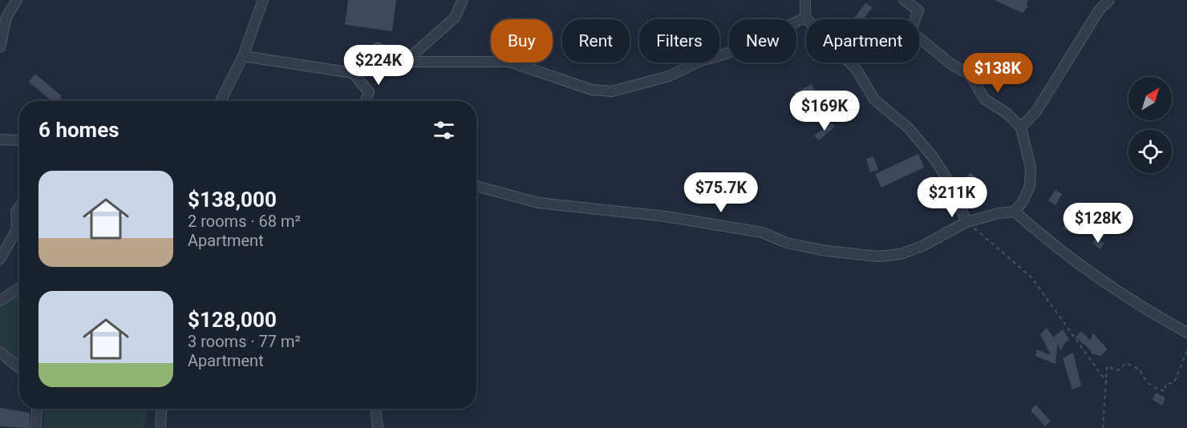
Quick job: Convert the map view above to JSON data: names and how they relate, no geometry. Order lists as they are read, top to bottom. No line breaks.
{"north":"top right","page":{"chip":["Buy","Rent","Filters","New","Apartment"],"price":["$224K","$138K","$169K","$75.7K","$211K","$128K"],"heading":"6 homes","list":[{"name":"$138,000","note":"2 rooms · 68 m² · Apartment"},{"name":"$128,000","note":"3 rooms · 77 m² · Apartment"}]}}
